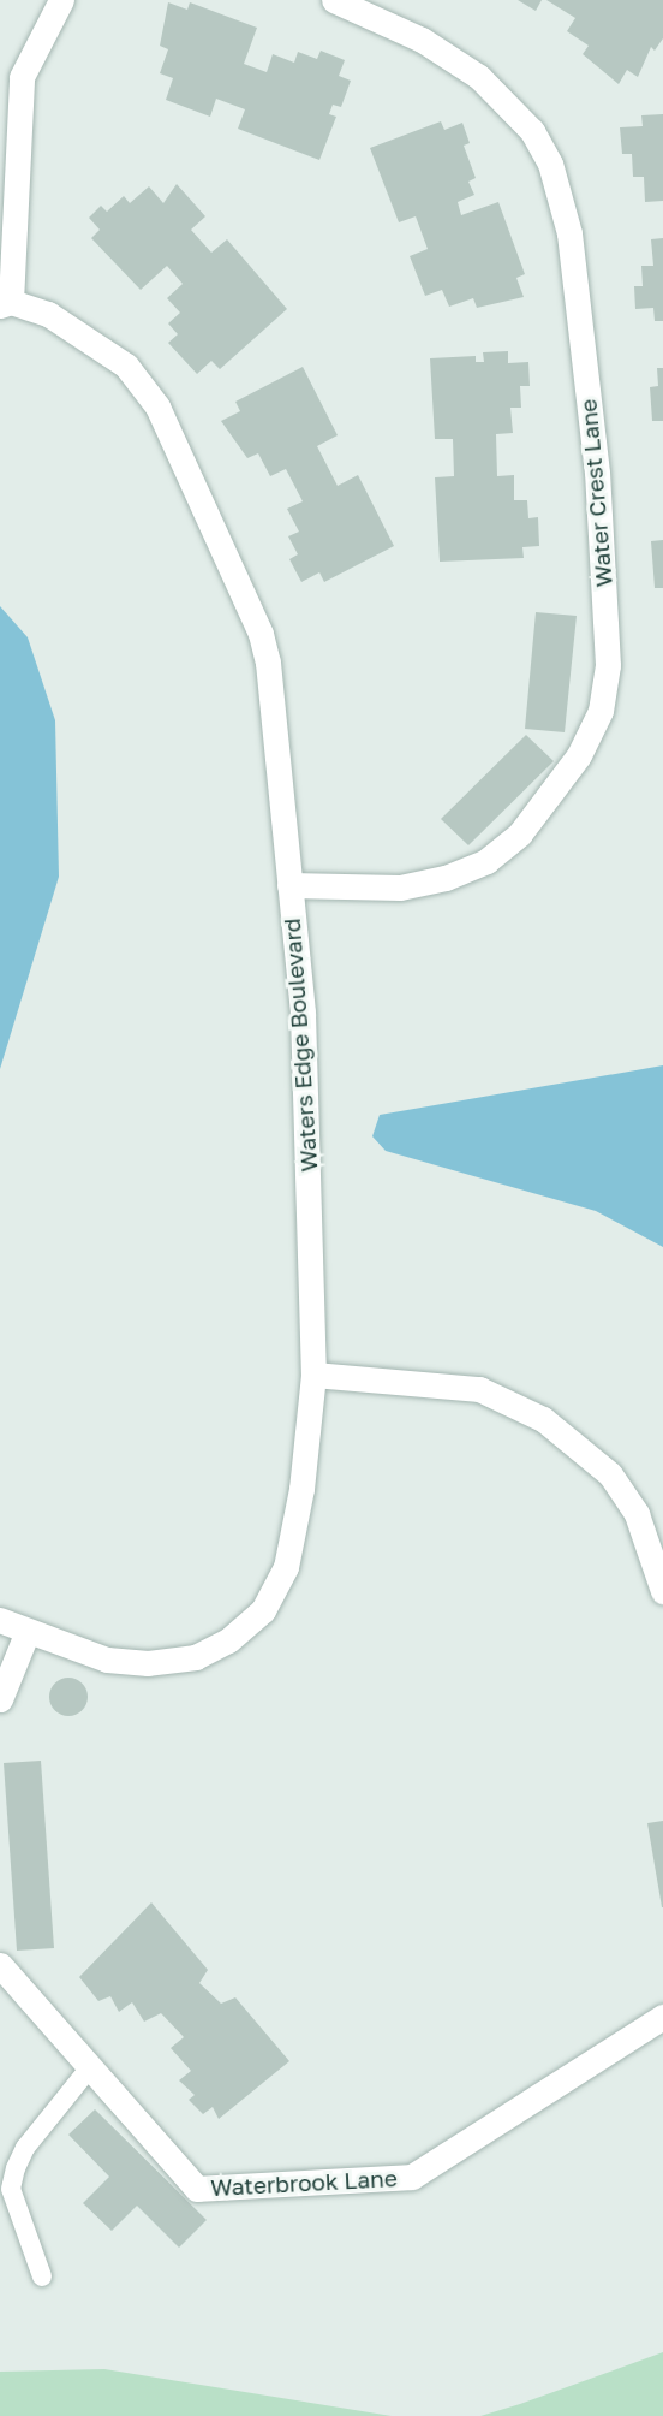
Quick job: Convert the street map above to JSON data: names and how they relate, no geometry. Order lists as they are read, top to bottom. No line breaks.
{"streets":{"street":["Water Crest Lane","Waters Edge Boulevard","Waterbrook Lane"]},"crossings":[["Water Crest Lane","Waters Edge Boulevard"]]}
